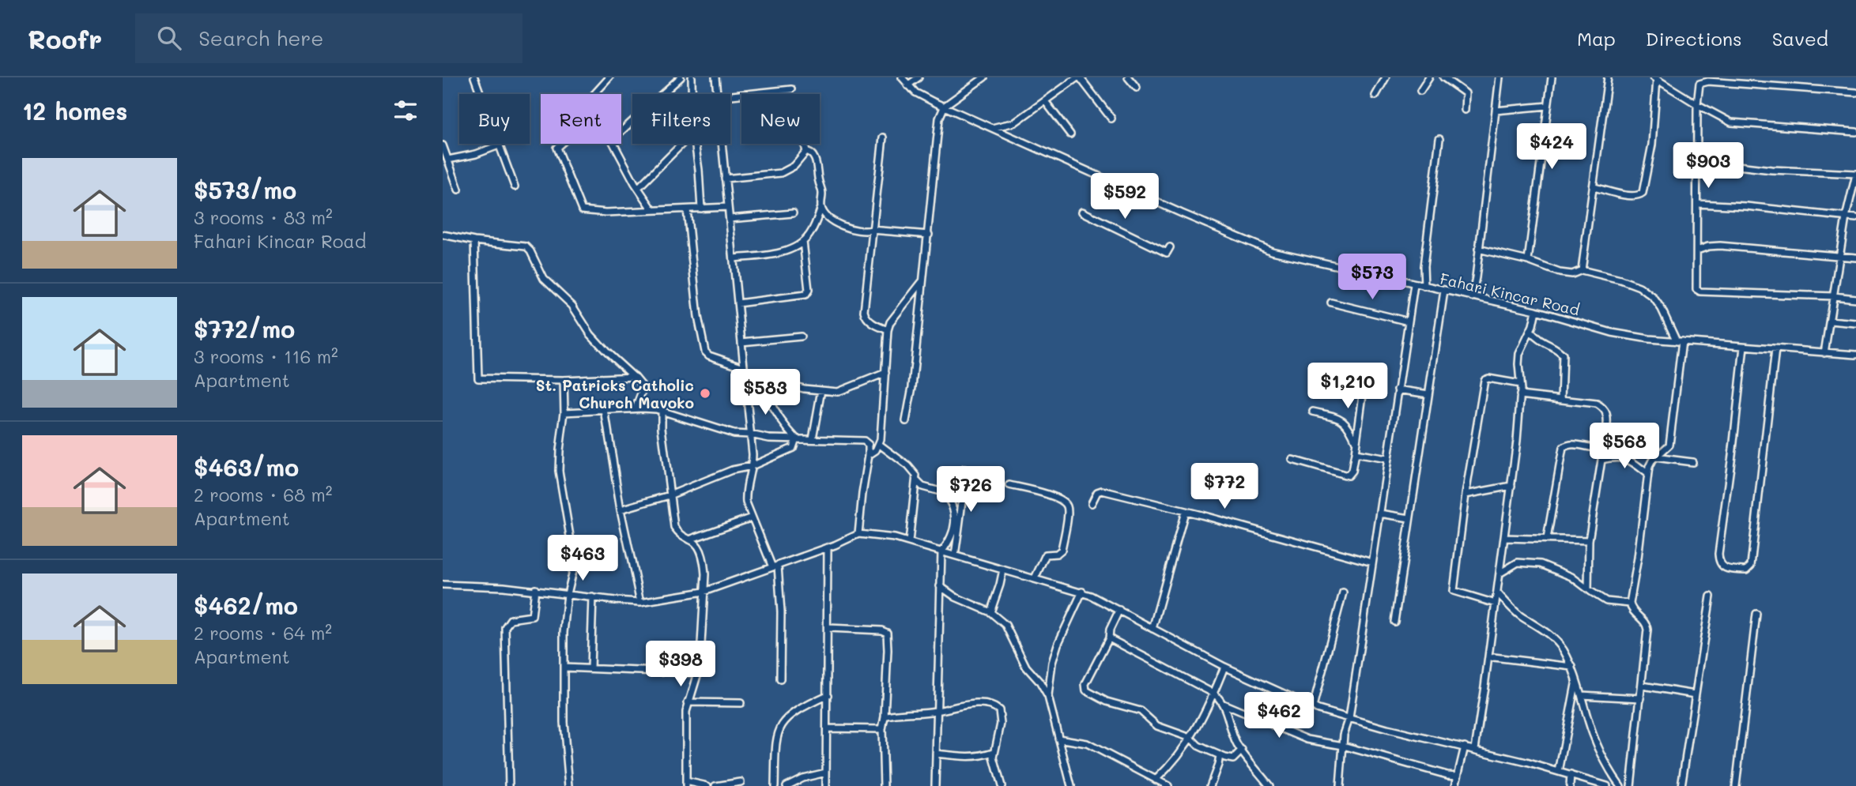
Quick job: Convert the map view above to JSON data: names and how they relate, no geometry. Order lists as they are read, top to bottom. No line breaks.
{"streets":{"street":["Fahari Kincar Road"]},"places":["St. Patricks Catholic Church Mavoko"],"page":{"header":"Roofr","search":"Search here","nav":["Map","Directions","Saved"],"heading":"12 homes","chip":["Buy","Rent","Filters","New"],"price":["$424","$903","$592","$573","$1,210","$583","$568","$772","$726","$463","$398","$462"],"list":[{"name":"$573/mo","note":"3 rooms · 83 m² · Fahari Kincar Road"},{"name":"$772/mo","note":"3 rooms · 116 m² · Apartment"},{"name":"$463/mo","note":"2 rooms · 68 m² · Apartment"},{"name":"$462/mo","note":"2 rooms · 64 m² · Apartment"}]}}
